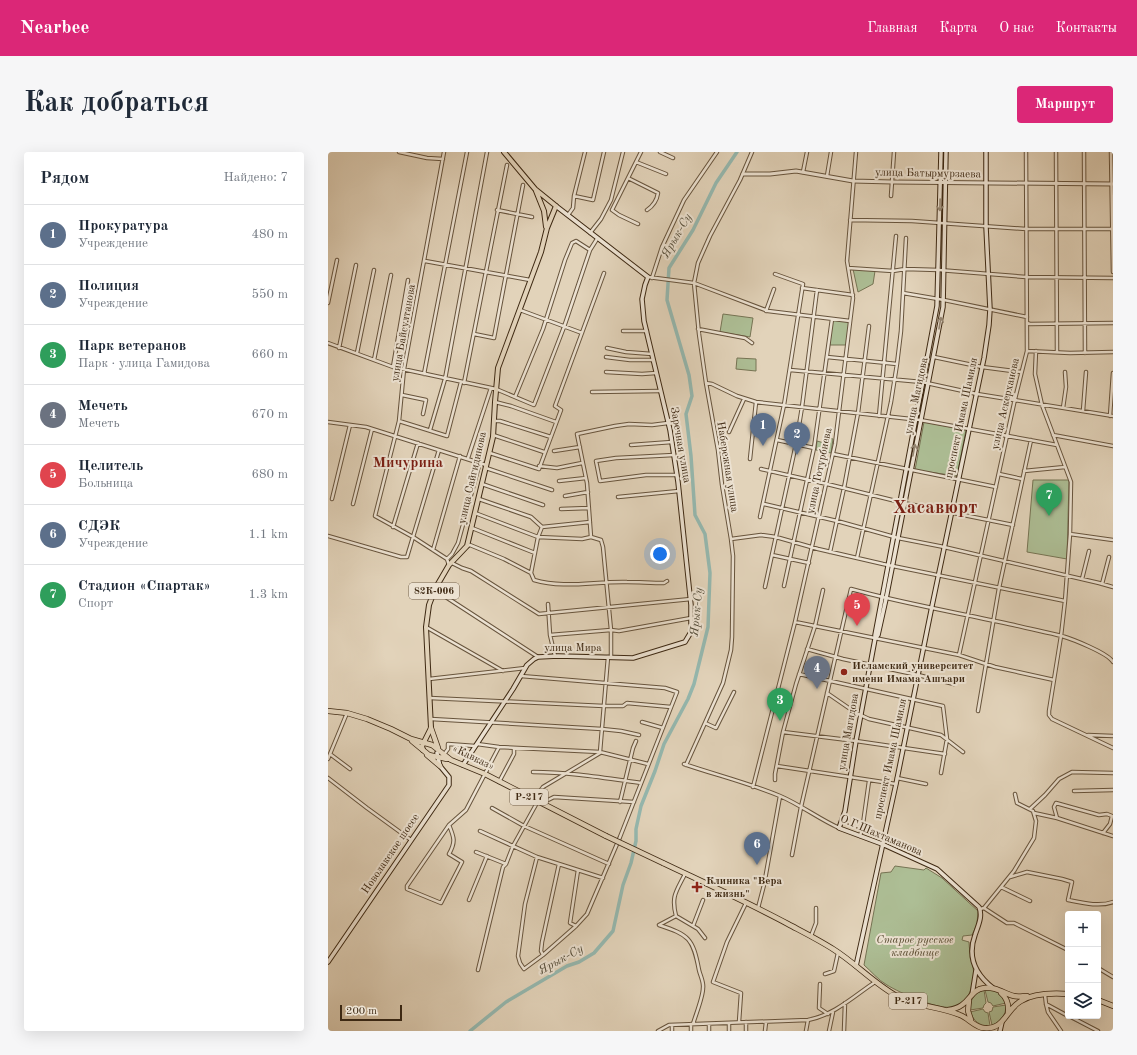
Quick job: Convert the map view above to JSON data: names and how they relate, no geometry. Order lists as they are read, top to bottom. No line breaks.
{"streets":{"highway":["«Кавказ»","Р-217"],"main road":["улица Магидова","проспект Имама Шамиля","Заречная улица","улица Сайгидинова","82К-006","улица Мира","О.Г.Шахтаманова","Новолакское шоссе"],"street":["улица Батырмурзаева","улица Байсултанова","улица Аскерханова","Набережная улица","улица Тотурбиева"]},"crossings":[["улица Батырмурзаева","улица Магидова"],["улица Батырмурзаева","улица Аскерханова"],["улица Батырмурзаева","проспект Имама Шамиля"],["улица Батырмурзаева","Набережная улица"],["улица Батырмурзаева","улица Тотурбиева"],["улица Магидова","О.Г.Шахтаманова"],["проспект Имама Шамиля","Р-217"],["проспект Имама Шамиля","О.Г.Шахтаманова"],["Заречная улица","улица Мира"],["Набережная улица","О.Г.Шахтаманова"],["улица Тотурбиева","О.Г.Шахтаманова"],["улица Сайгидинова","82К-006"],["82К-006","«Кавказ»"],["«Кавказ»","Р-217"],["«Кавказ»","Новолакское шоссе"],["Р-217","Новолакское шоссе"]],"districts":["Мичурина","Хасавюрт"],"water":["Ярык-Су"],"parks":["Старое русское кладбище"],"places":{"other":["Исламский университет имени Имама Ашъари"],"health":["Клиника \"Вера в жизнь\""]},"scale_bar":"200 m","page":{"header":"Nearbee","nav":["Главная","Карта","О нас","Контакты"],"buttons":"Маршрут","title":"Как добраться","heading":["Рядом","Найдено: 7"],"list":[{"mark":"1","name":"Прокуратура","note":"Учреждение","value":"480 m"},{"mark":"2","name":"Полиция","note":"Учреждение","value":"550 m"},{"mark":"3","name":"Парк ветеранов","note":"Парк · улица Гамидова","value":"660 m"},{"mark":"4","name":"Мечеть","note":"Мечеть","value":"670 m"},{"mark":"5","name":"Целитель","note":"Больница","value":"680 m"},{"mark":"6","name":"СДЭК","note":"Учреждение","value":"1.1 km"},{"mark":"7","name":"Стадион «Спартак»","note":"Спорт","value":"1.3 km"}],"pins":["1","2","7","5","4","3","6"],"map_buttons":["+","−"],"scale":"200 m"}}
